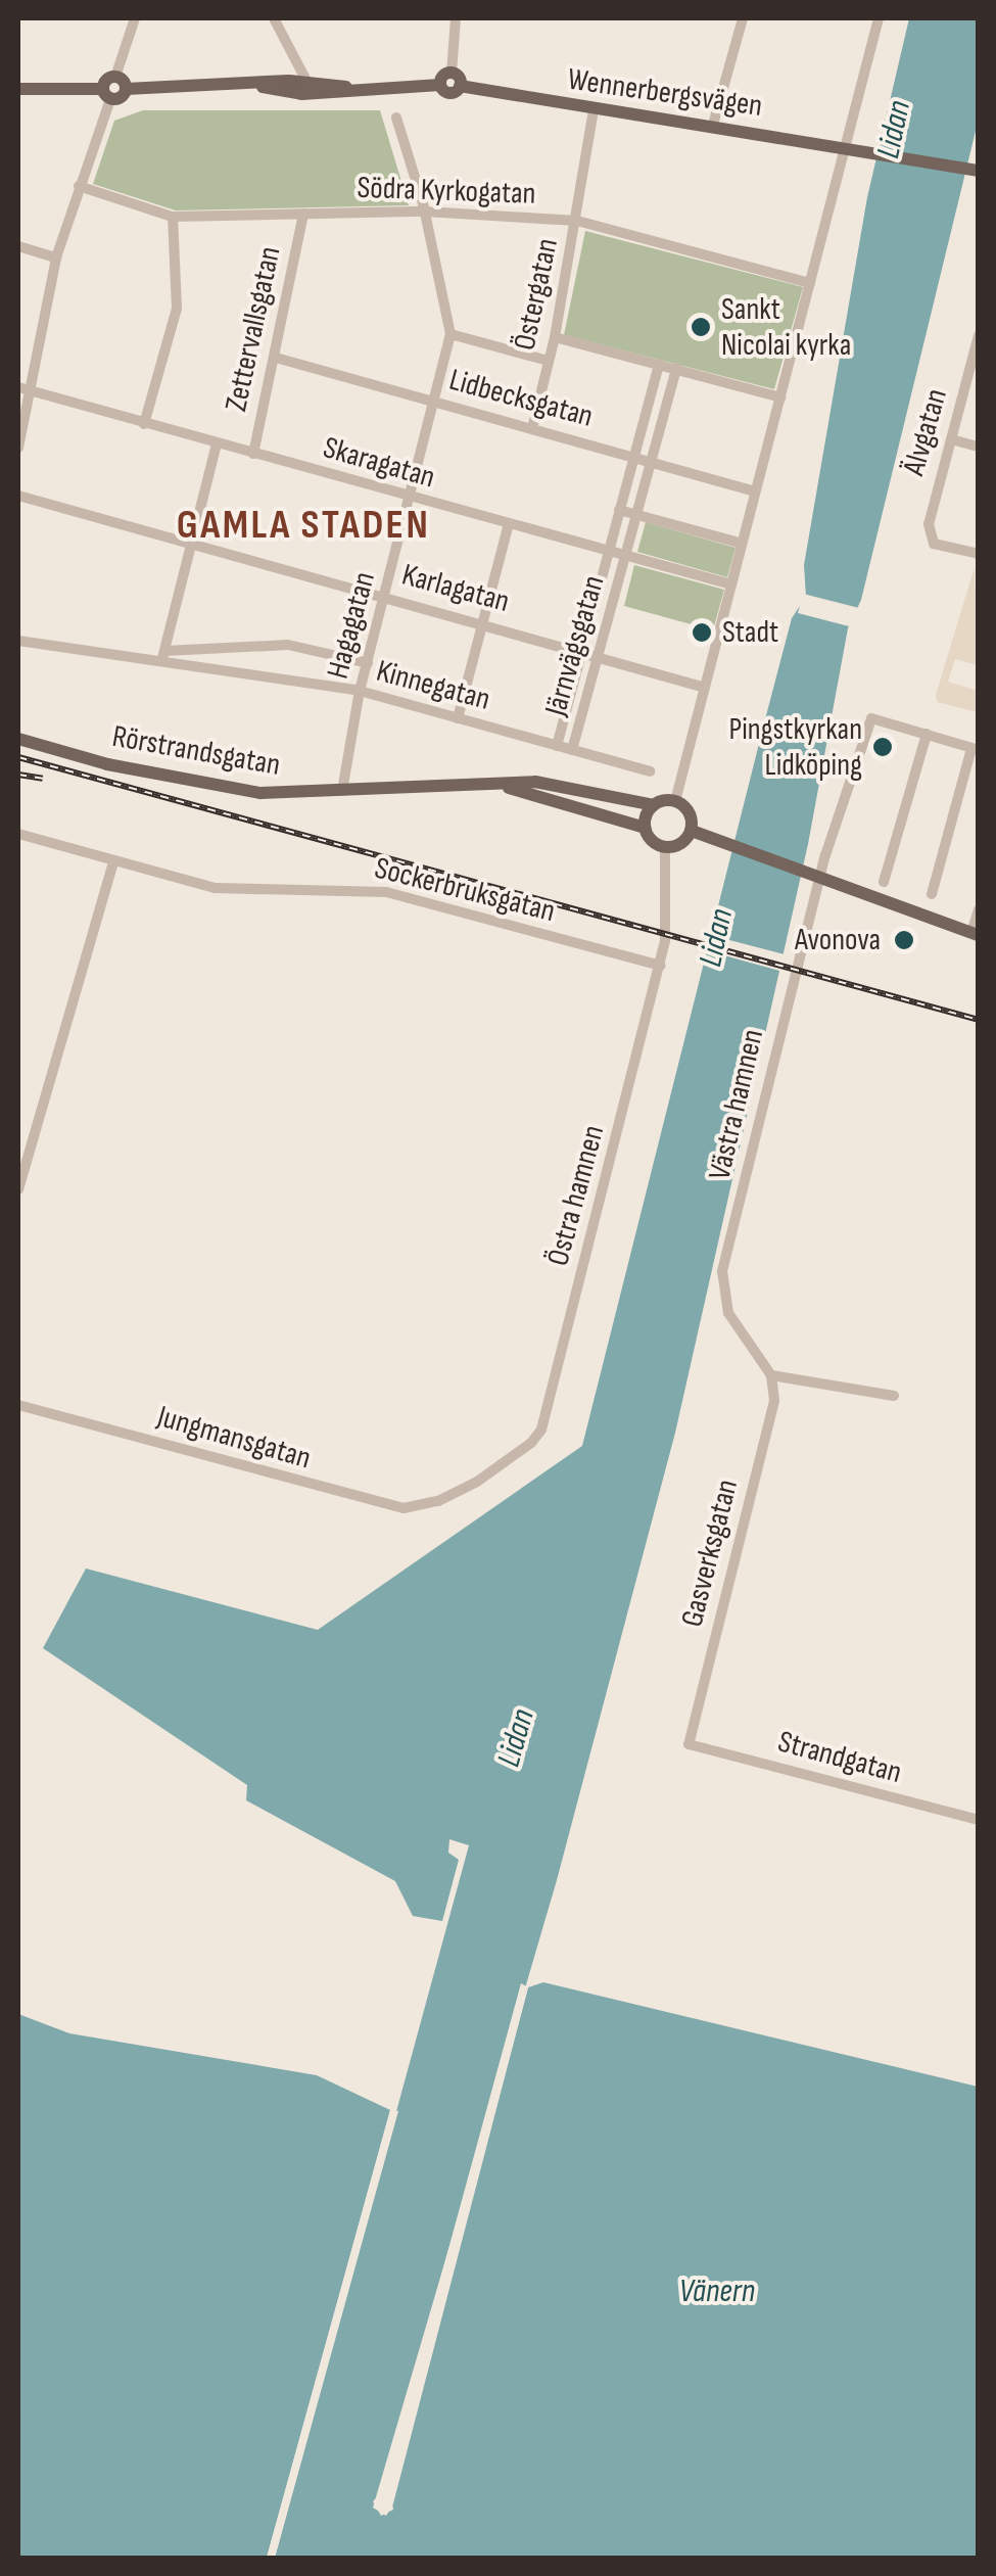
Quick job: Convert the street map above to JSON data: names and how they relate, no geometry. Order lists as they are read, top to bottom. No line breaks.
{"streets":{"main road":["Wennerbergsvägen","Rörstrandsgatan"],"street":["Södra Kyrkogatan","Östergatan","Zettervallsgatan","Lidbecksgatan","Älvgatan","Skaragatan","Karlagatan","Hagagatan","Järnvägsgatan","Kinnegatan","Sockerbruksgatan","Västra hamnen","Östra hamnen","Jungmansgatan","Gasverksgatan","Strandgatan"]},"crossings":[["Wennerbergsvägen","Östergatan"],["Södra Kyrkogatan","Östergatan"],["Södra Kyrkogatan","Zettervallsgatan"],["Södra Kyrkogatan","Hagagatan"],["Östergatan","Lidbecksgatan"],["Zettervallsgatan","Lidbecksgatan"],["Zettervallsgatan","Skaragatan"],["Lidbecksgatan","Hagagatan"],["Lidbecksgatan","Järnvägsgatan"],["Skaragatan","Hagagatan"],["Skaragatan","Järnvägsgatan"],["Karlagatan","Hagagatan"],["Karlagatan","Järnvägsgatan"],["Hagagatan","Kinnegatan"],["Hagagatan","Rörstrandsgatan"],["Järnvägsgatan","Kinnegatan"],["Rörstrandsgatan","Östra hamnen"],["Sockerbruksgatan","Östra hamnen"],["Västra hamnen","Gasverksgatan"],["Östra hamnen","Jungmansgatan"],["Gasverksgatan","Strandgatan"]],"districts":["GAMLA STADEN"],"water":["Lidan","Vänern"],"places":["Sankt Nicolai kyrka","Stadt","Pingstkyrkan Lidköping","Avonova"]}
